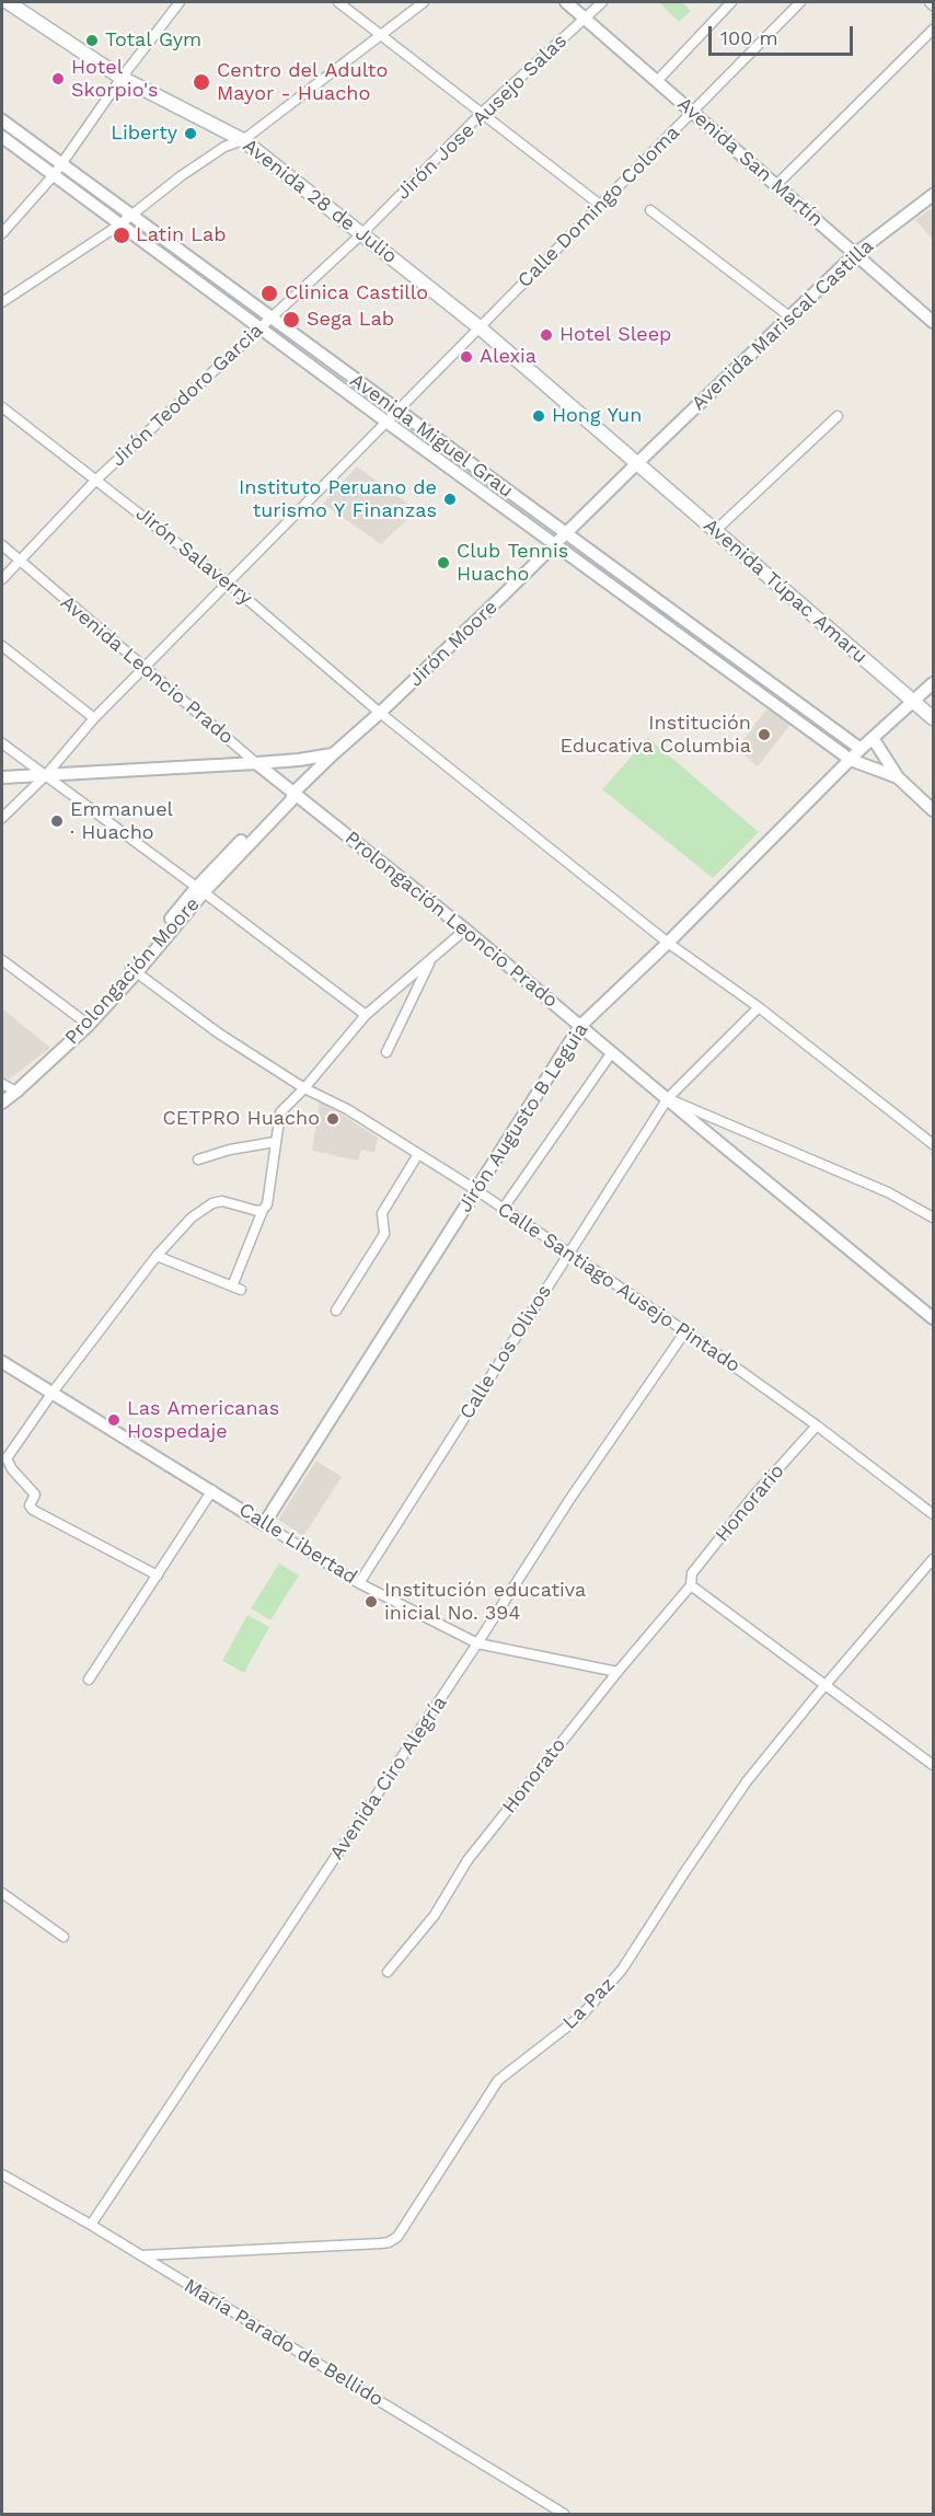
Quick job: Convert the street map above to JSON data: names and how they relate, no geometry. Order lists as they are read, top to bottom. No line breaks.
{"streets":{"main road":["Avenida 28 de Julio","Avenida Túpac Amaru"],"street":["Jirón Jose Ausejo Salas","Avenida San Martín","Calle Domingo Coloma","Avenida Mariscal Castilla","Jirón Teodoro Garcia","Avenida Miguel Grau","Jirón Salaverry","Jirón Moore","Avenida Leoncio Prado","Prolongación Leoncio Prado","Prolongación Moore","Jirón Augusto B Leguia","Calle Santiago Ausejo Pintado","Calle Los Olivos","Honorario","Calle Libertad","Honorato","Avenida Ciro Alegría","La Paz","María Parado de Bellido"]},"crossings":[["Jirón Jose Ausejo Salas","Avenida San Martín"],["Jirón Jose Ausejo Salas","Avenida 28 de Julio"],["Jirón Jose Ausejo Salas","Jirón Teodoro Garcia"],["Avenida San Martín","Calle Domingo Coloma"],["Avenida San Martín","Avenida Mariscal Castilla"],["Avenida 28 de Julio","Calle Domingo Coloma"],["Avenida 28 de Julio","Avenida Mariscal Castilla"],["Avenida 28 de Julio","Jirón Teodoro Garcia"],["Avenida 28 de Julio","Avenida Túpac Amaru"],["Avenida 28 de Julio","Jirón Moore"],["Calle Domingo Coloma","Avenida Miguel Grau"],["Calle Domingo Coloma","Jirón Salaverry"],["Calle Domingo Coloma","Avenida Leoncio Prado"],["Avenida Mariscal Castilla","Avenida Túpac Amaru"],["Avenida Mariscal Castilla","Jirón Moore"],["Jirón Teodoro Garcia","Avenida Miguel Grau"],["Jirón Teodoro Garcia","Jirón Salaverry"],["Jirón Teodoro Garcia","Avenida Leoncio Prado"],["Avenida Miguel Grau","Jirón Moore"],["Avenida Miguel Grau","Jirón Augusto B Leguia"],["Jirón Salaverry","Jirón Moore"],["Jirón Salaverry","Jirón Augusto B Leguia"],["Jirón Salaverry","Calle Los Olivos"],["Avenida Túpac Amaru","Jirón Moore"],["Avenida Túpac Amaru","Jirón Augusto B Leguia"],["Jirón Moore","Avenida Leoncio Prado"],["Jirón Moore","Prolongación Leoncio Prado"],["Jirón Moore","Prolongación Moore"],["Avenida Leoncio Prado","Prolongación Leoncio Prado"],["Prolongación Leoncio Prado","Jirón Augusto B Leguia"],["Prolongación Leoncio Prado","Calle Los Olivos"],["Prolongación Moore","Calle Santiago Ausejo Pintado"],["Jirón Augusto B Leguia","Calle Santiago Ausejo Pintado"],["Jirón Augusto B Leguia","Calle Libertad"],["Calle Santiago Ausejo Pintado","Calle Los Olivos"],["Calle Santiago Ausejo Pintado","Honorario"],["Calle Santiago Ausejo Pintado","Avenida Ciro Alegría"],["Calle Los Olivos","Calle Libertad"],["Honorario","Honorato"],["Calle Libertad","Honorato"],["Calle Libertad","Avenida Ciro Alegría"],["Avenida Ciro Alegría","María Parado de Bellido"],["La Paz","María Parado de Bellido"]],"places":["Total Gym","Hotel Skorpio's","Centro del Adulto Mayor - Huacho","Liberty","Latin Lab","Clinica Castillo","Sega Lab","Hotel Sleep","Alexia","Hong Yun","Instituto Peruano de turismo Y Finanzas","Club Tennis Huacho","Institución Educativa Columbia","Emmanuel · Huacho","CETPRO Huacho","Las Americanas Hospedaje","Institución educativa inicial No. 394"],"scale_bar":"100 m"}
